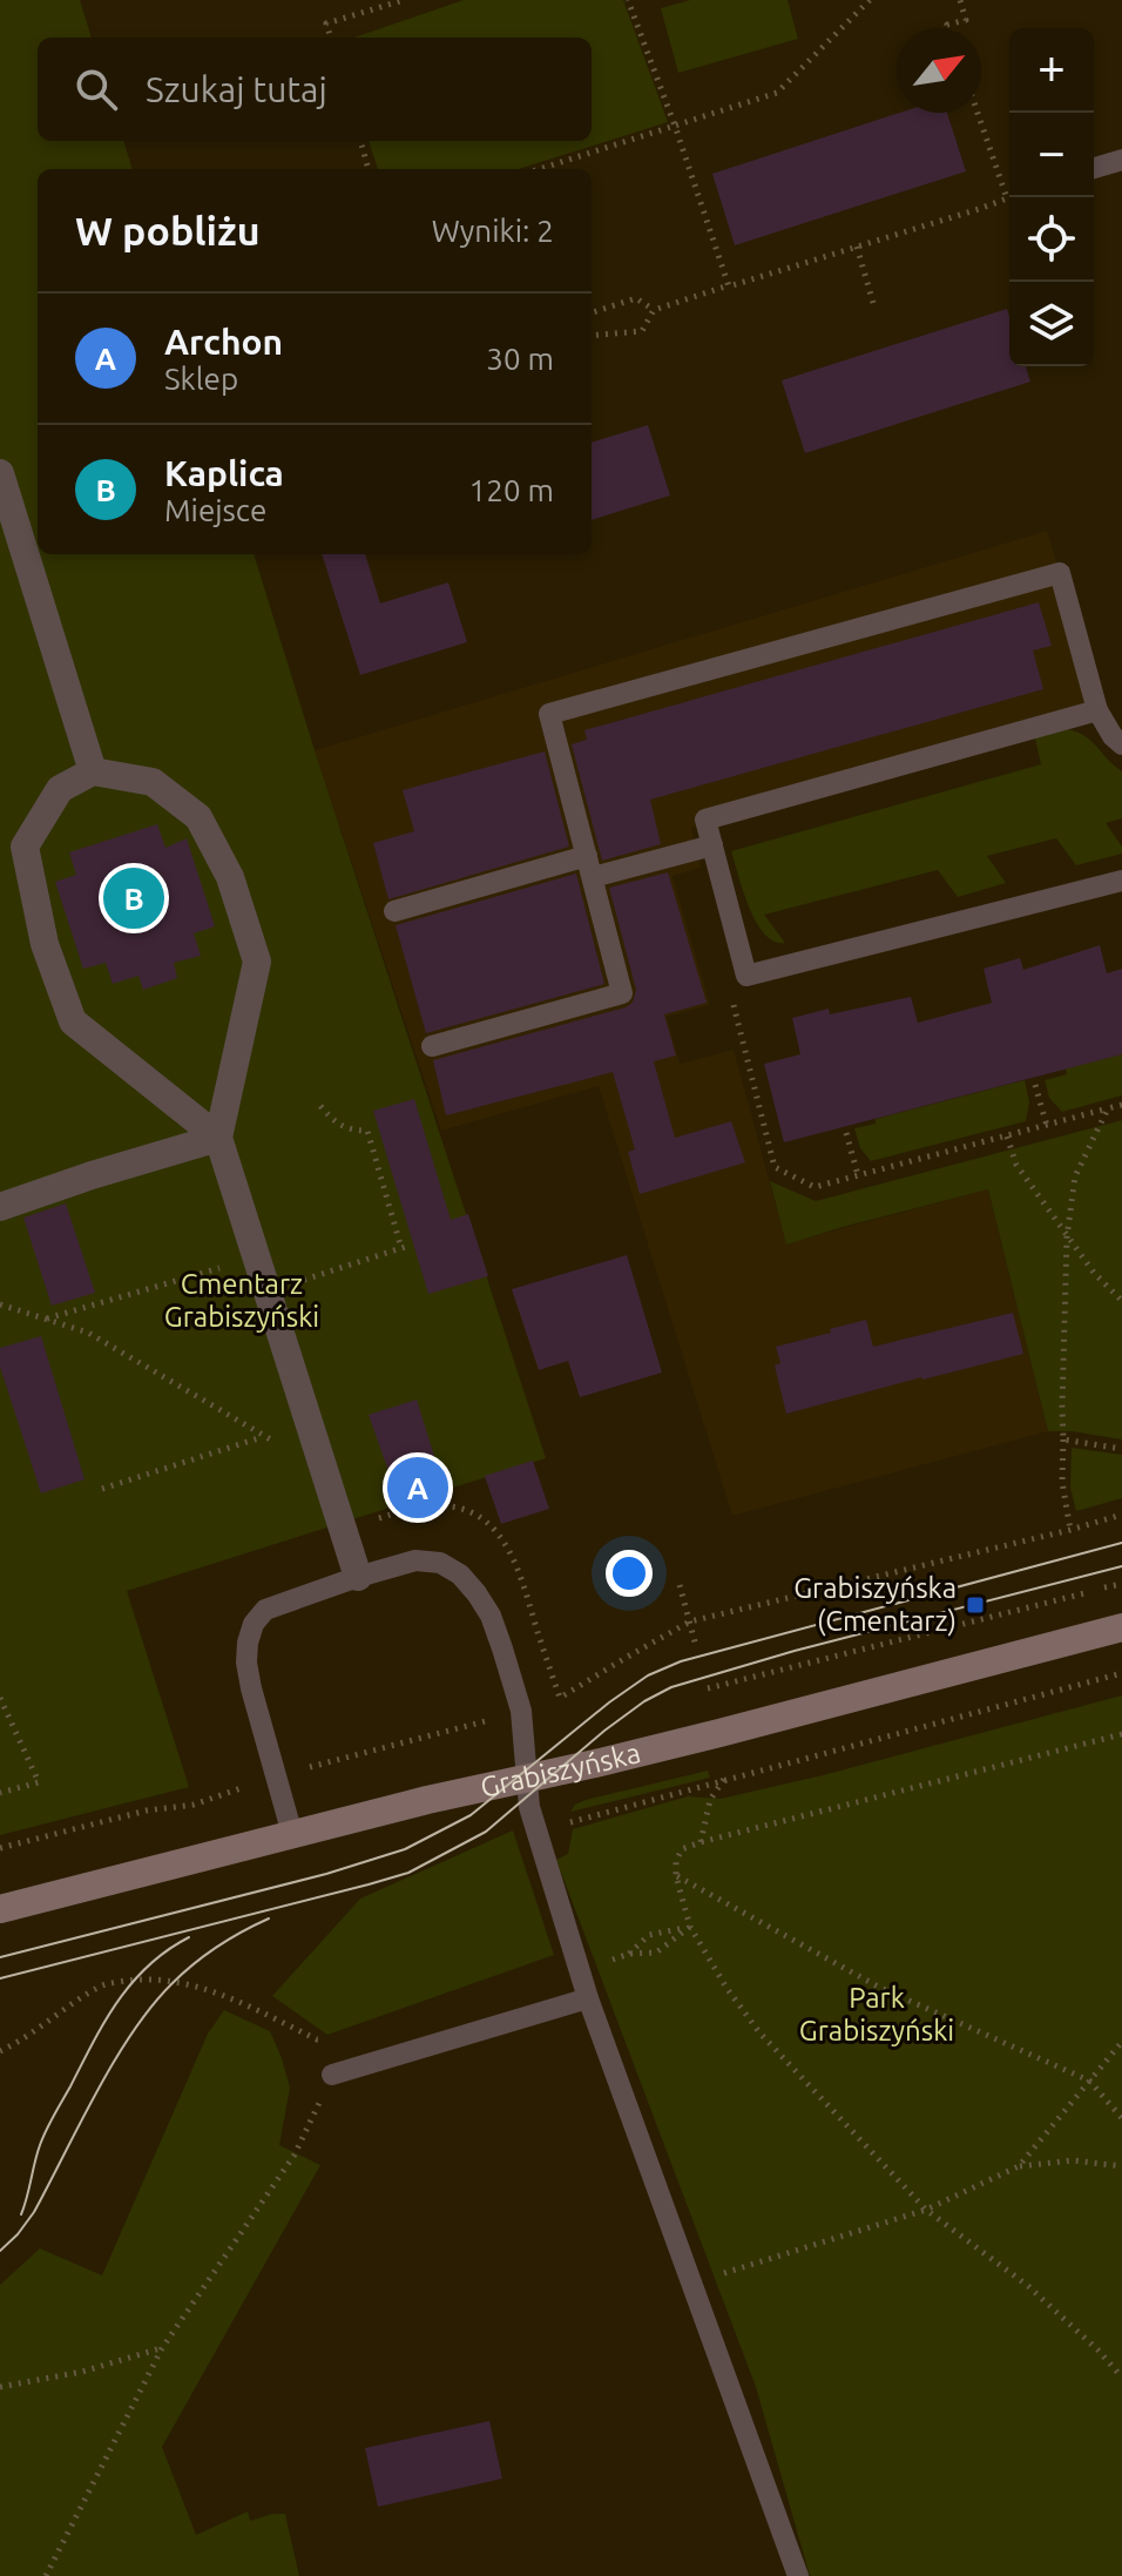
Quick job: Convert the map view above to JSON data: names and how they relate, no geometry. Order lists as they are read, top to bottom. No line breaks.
{"streets":{"main road":["Grabiszyńska"]},"parks":["Cmentarz Grabiszyński","Park Grabiszyński"],"places":{"transit":["Grabiszyńska (Cmentarz)"]},"north":"top right","page":{"map_buttons":["+","−"],"search":"Szukaj tutaj","heading":["W pobliżu","Wyniki: 2"],"list":[{"mark":"A","name":"Archon","note":"Sklep","value":"30 m"},{"mark":"B","name":"Kaplica","note":"Miejsce","value":"120 m"}],"pins":["B","A"]}}
